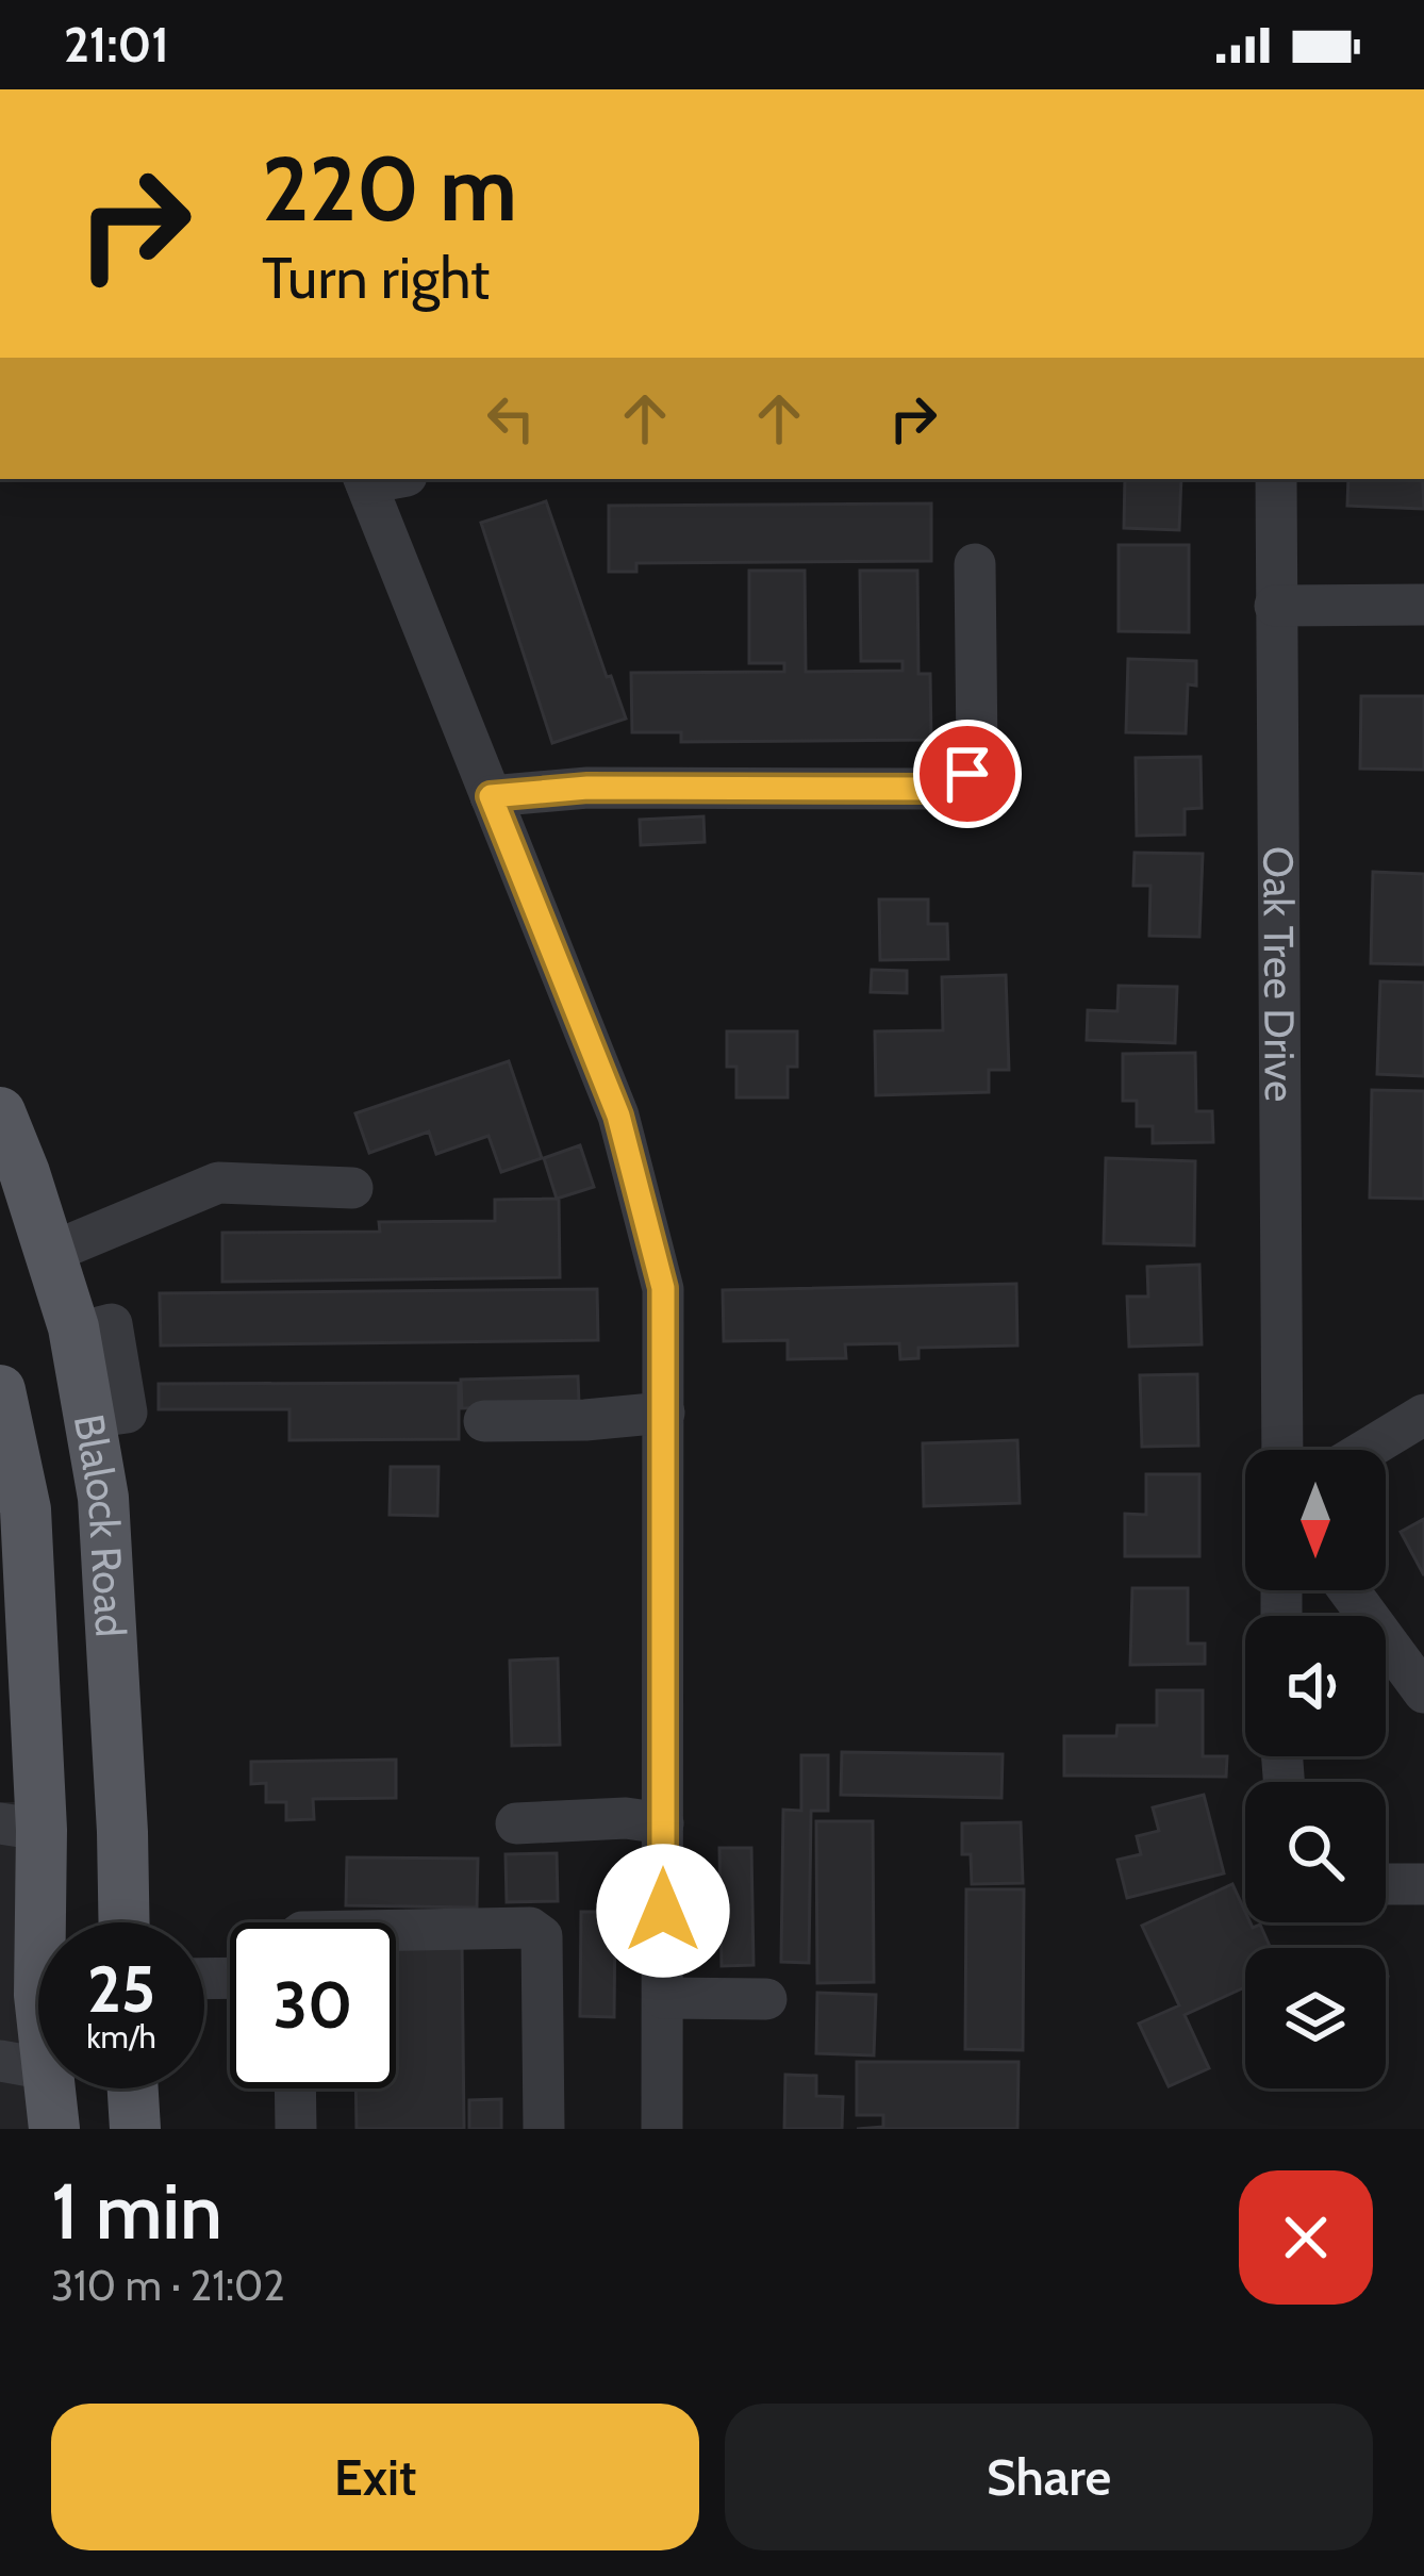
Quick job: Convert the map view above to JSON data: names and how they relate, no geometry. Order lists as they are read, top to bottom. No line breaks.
{"streets":{"main road":["Blalock Road"],"street":["Oak Tree Drive"]},"north":"bottom","page":{"status":"21:01","turn":["220 m","Turn right"],"speed":"25 km/h","limit":"30","heading":["1 min","310 m · 21:02"],"buttons":["Exit","Share"]}}
